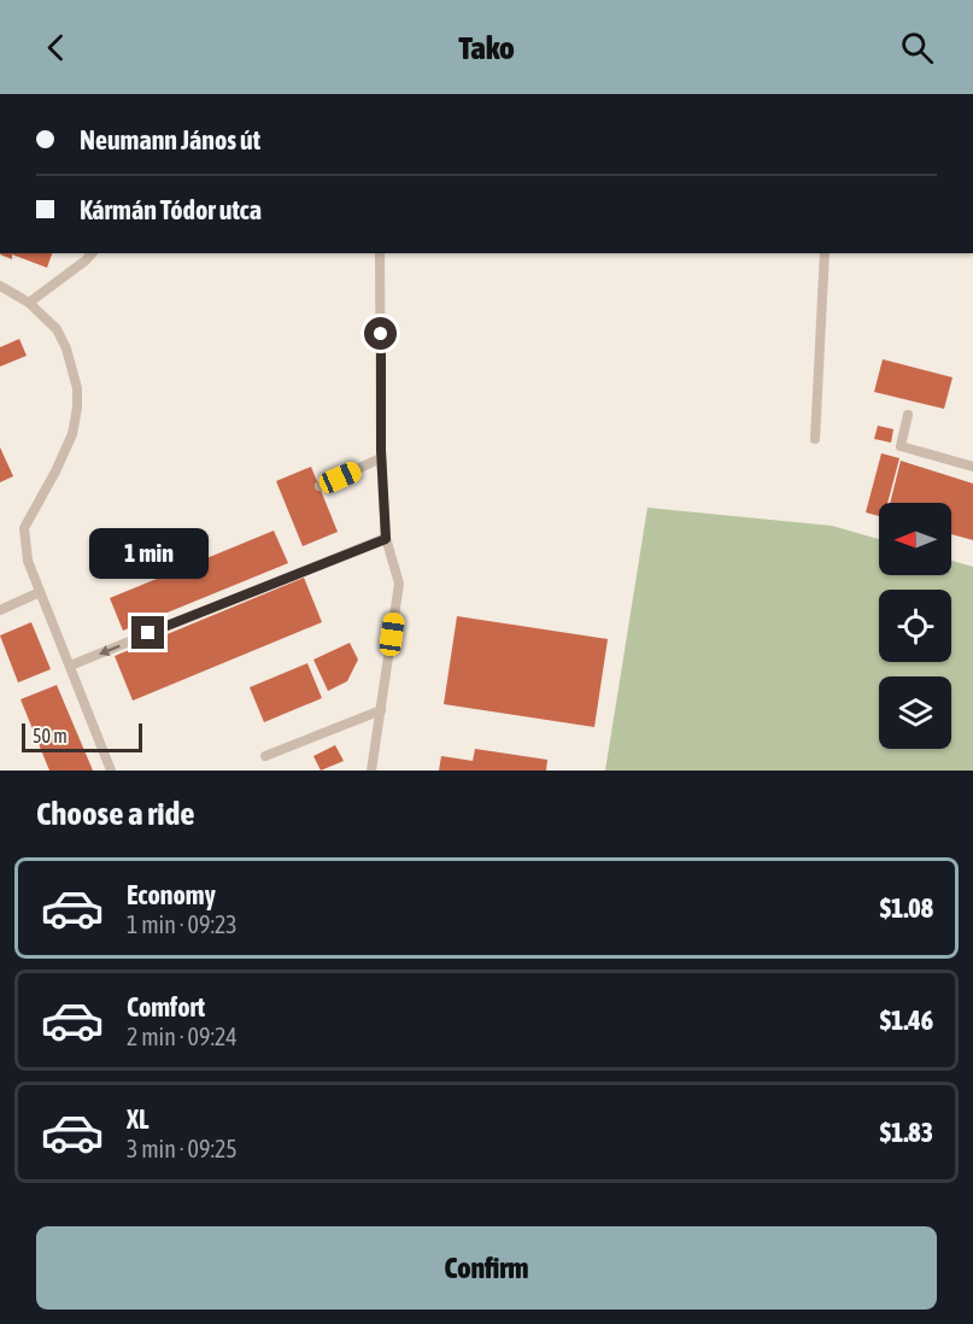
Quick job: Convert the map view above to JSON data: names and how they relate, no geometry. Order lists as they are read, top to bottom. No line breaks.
{"scale_bar":"50 m","north":"left","page":{"header":"Tako","banner":["Neumann János út","Kármán Tódor utca"],"bubble":"1 min","scale":"50 m","heading":"Choose a ride","list":[{"name":"Economy","note":"1 min · 09:23","value":"$1.08"},{"name":"Comfort","note":"2 min · 09:24","value":"$1.46"},{"name":"XL","note":"3 min · 09:25","value":"$1.83"}],"buttons":"Confirm"}}
